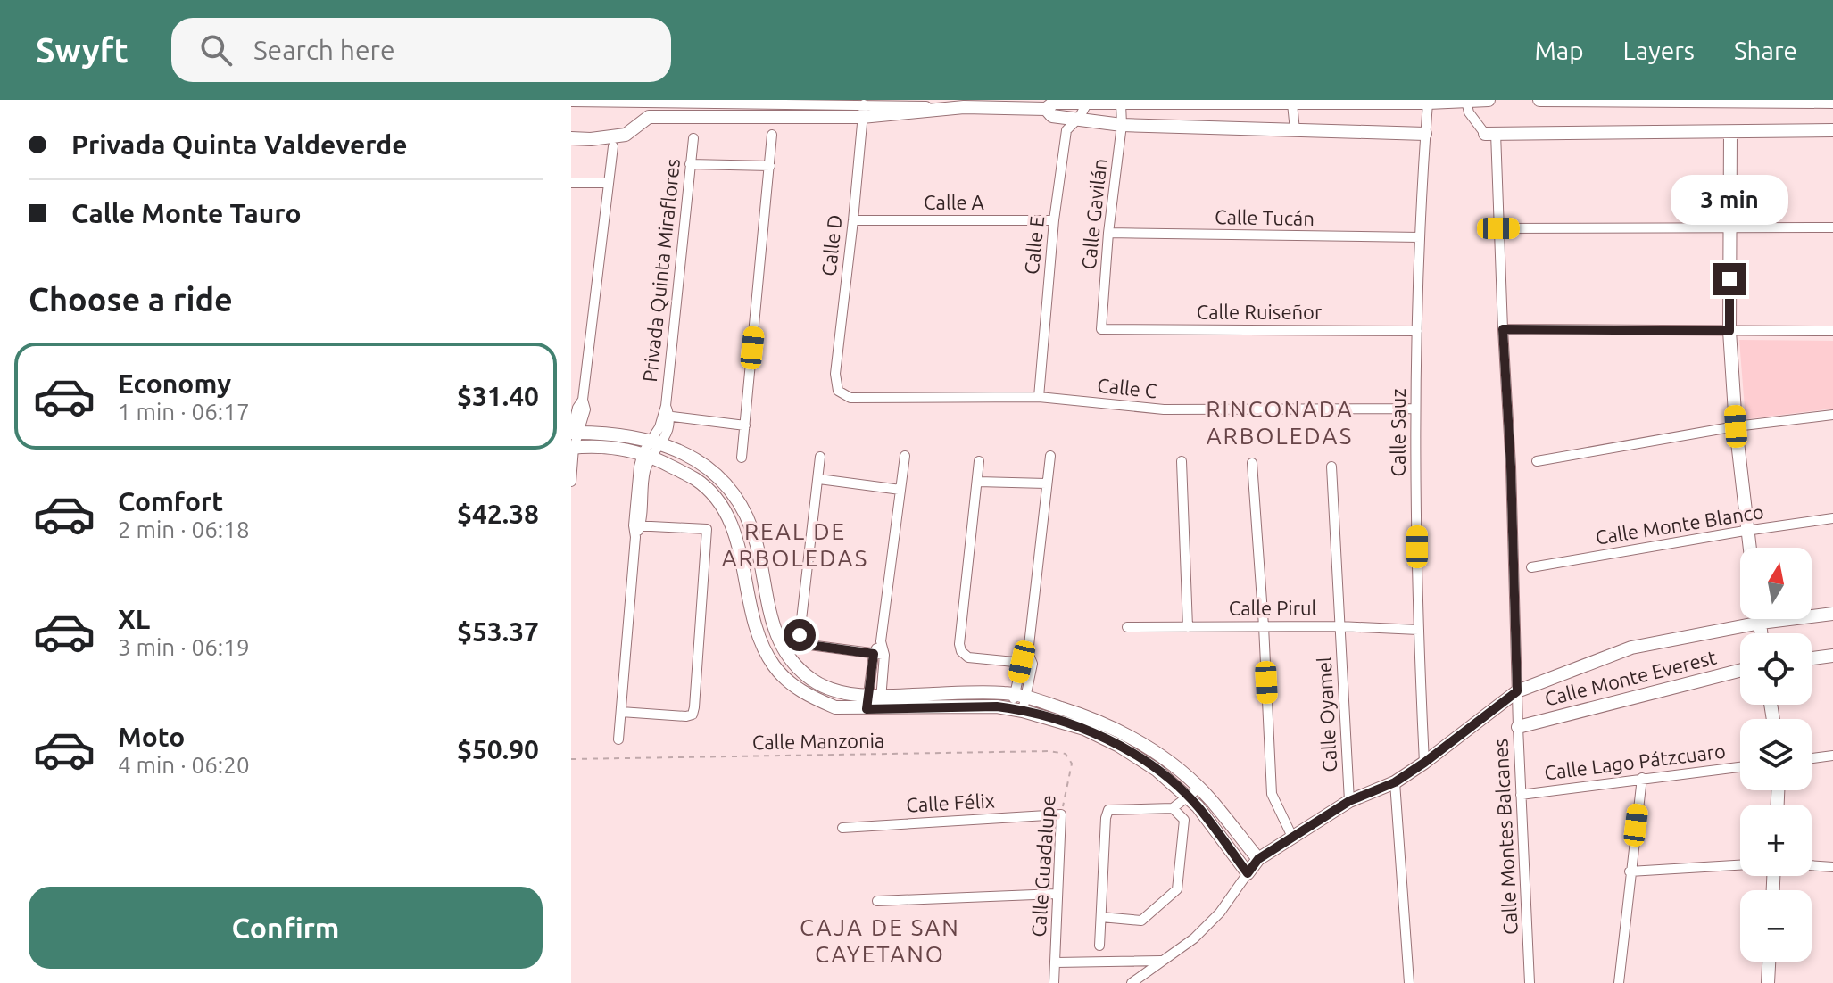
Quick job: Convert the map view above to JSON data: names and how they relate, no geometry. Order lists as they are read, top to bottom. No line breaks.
{"streets":{"main road":["Calle Monte Everest"],"street":["Calle A","Calle Gavilán","Calle Tucán","Calle D","Calle E","Privada Quinta Miraflores","Calle Ruiseñor","Calle C","Calle Sauz","Calle Monte Blanco","Calle Pirul","Calle Oyamel","Calle Lago Pátzcuaro","Calle Félix","Calle Montes Balcanes","Calle Guadalupe"],"path":["Calle Manzonia"]},"crossings":[["Calle A","Calle D"],["Calle A","Calle E"],["Calle Gavilán","Calle Tucán"],["Calle Gavilán","Calle Ruiseñor"],["Calle Tucán","Calle Sauz"],["Calle D","Calle C"],["Calle E","Calle C"],["Calle Ruiseñor","Calle Sauz"],["Calle C","Calle Sauz"],["Calle Sauz","Calle Pirul"],["Calle Sauz","Calle Monte Everest"],["Calle Pirul","Calle Oyamel"],["Calle Monte Everest","Calle Oyamel"],["Calle Monte Everest","Calle Montes Balcanes"],["Calle Manzonia","Calle Guadalupe"],["Calle Lago Pátzcuaro","Calle Montes Balcanes"],["Calle Félix","Calle Guadalupe"]],"districts":["RINCONADA ARBOLEDAS","REAL DE ARBOLEDAS","CAJA DE SAN CAYETANO"],"north":"top","page":{"header":"Swyft","search":"Search here","nav":["Map","Layers","Share"],"banner":["Privada Quinta Valdeverde","Calle Monte Tauro"],"bubble":"3 min","heading":"Choose a ride","list":[{"name":"Economy","note":"1 min · 06:17","value":"$31.40"},{"name":"Comfort","note":"2 min · 06:18","value":"$42.38"},{"name":"XL","note":"3 min · 06:19","value":"$53.37"},{"name":"Moto","note":"4 min · 06:20","value":"$50.90"}],"map_buttons":["+","−"],"buttons":"Confirm"}}
